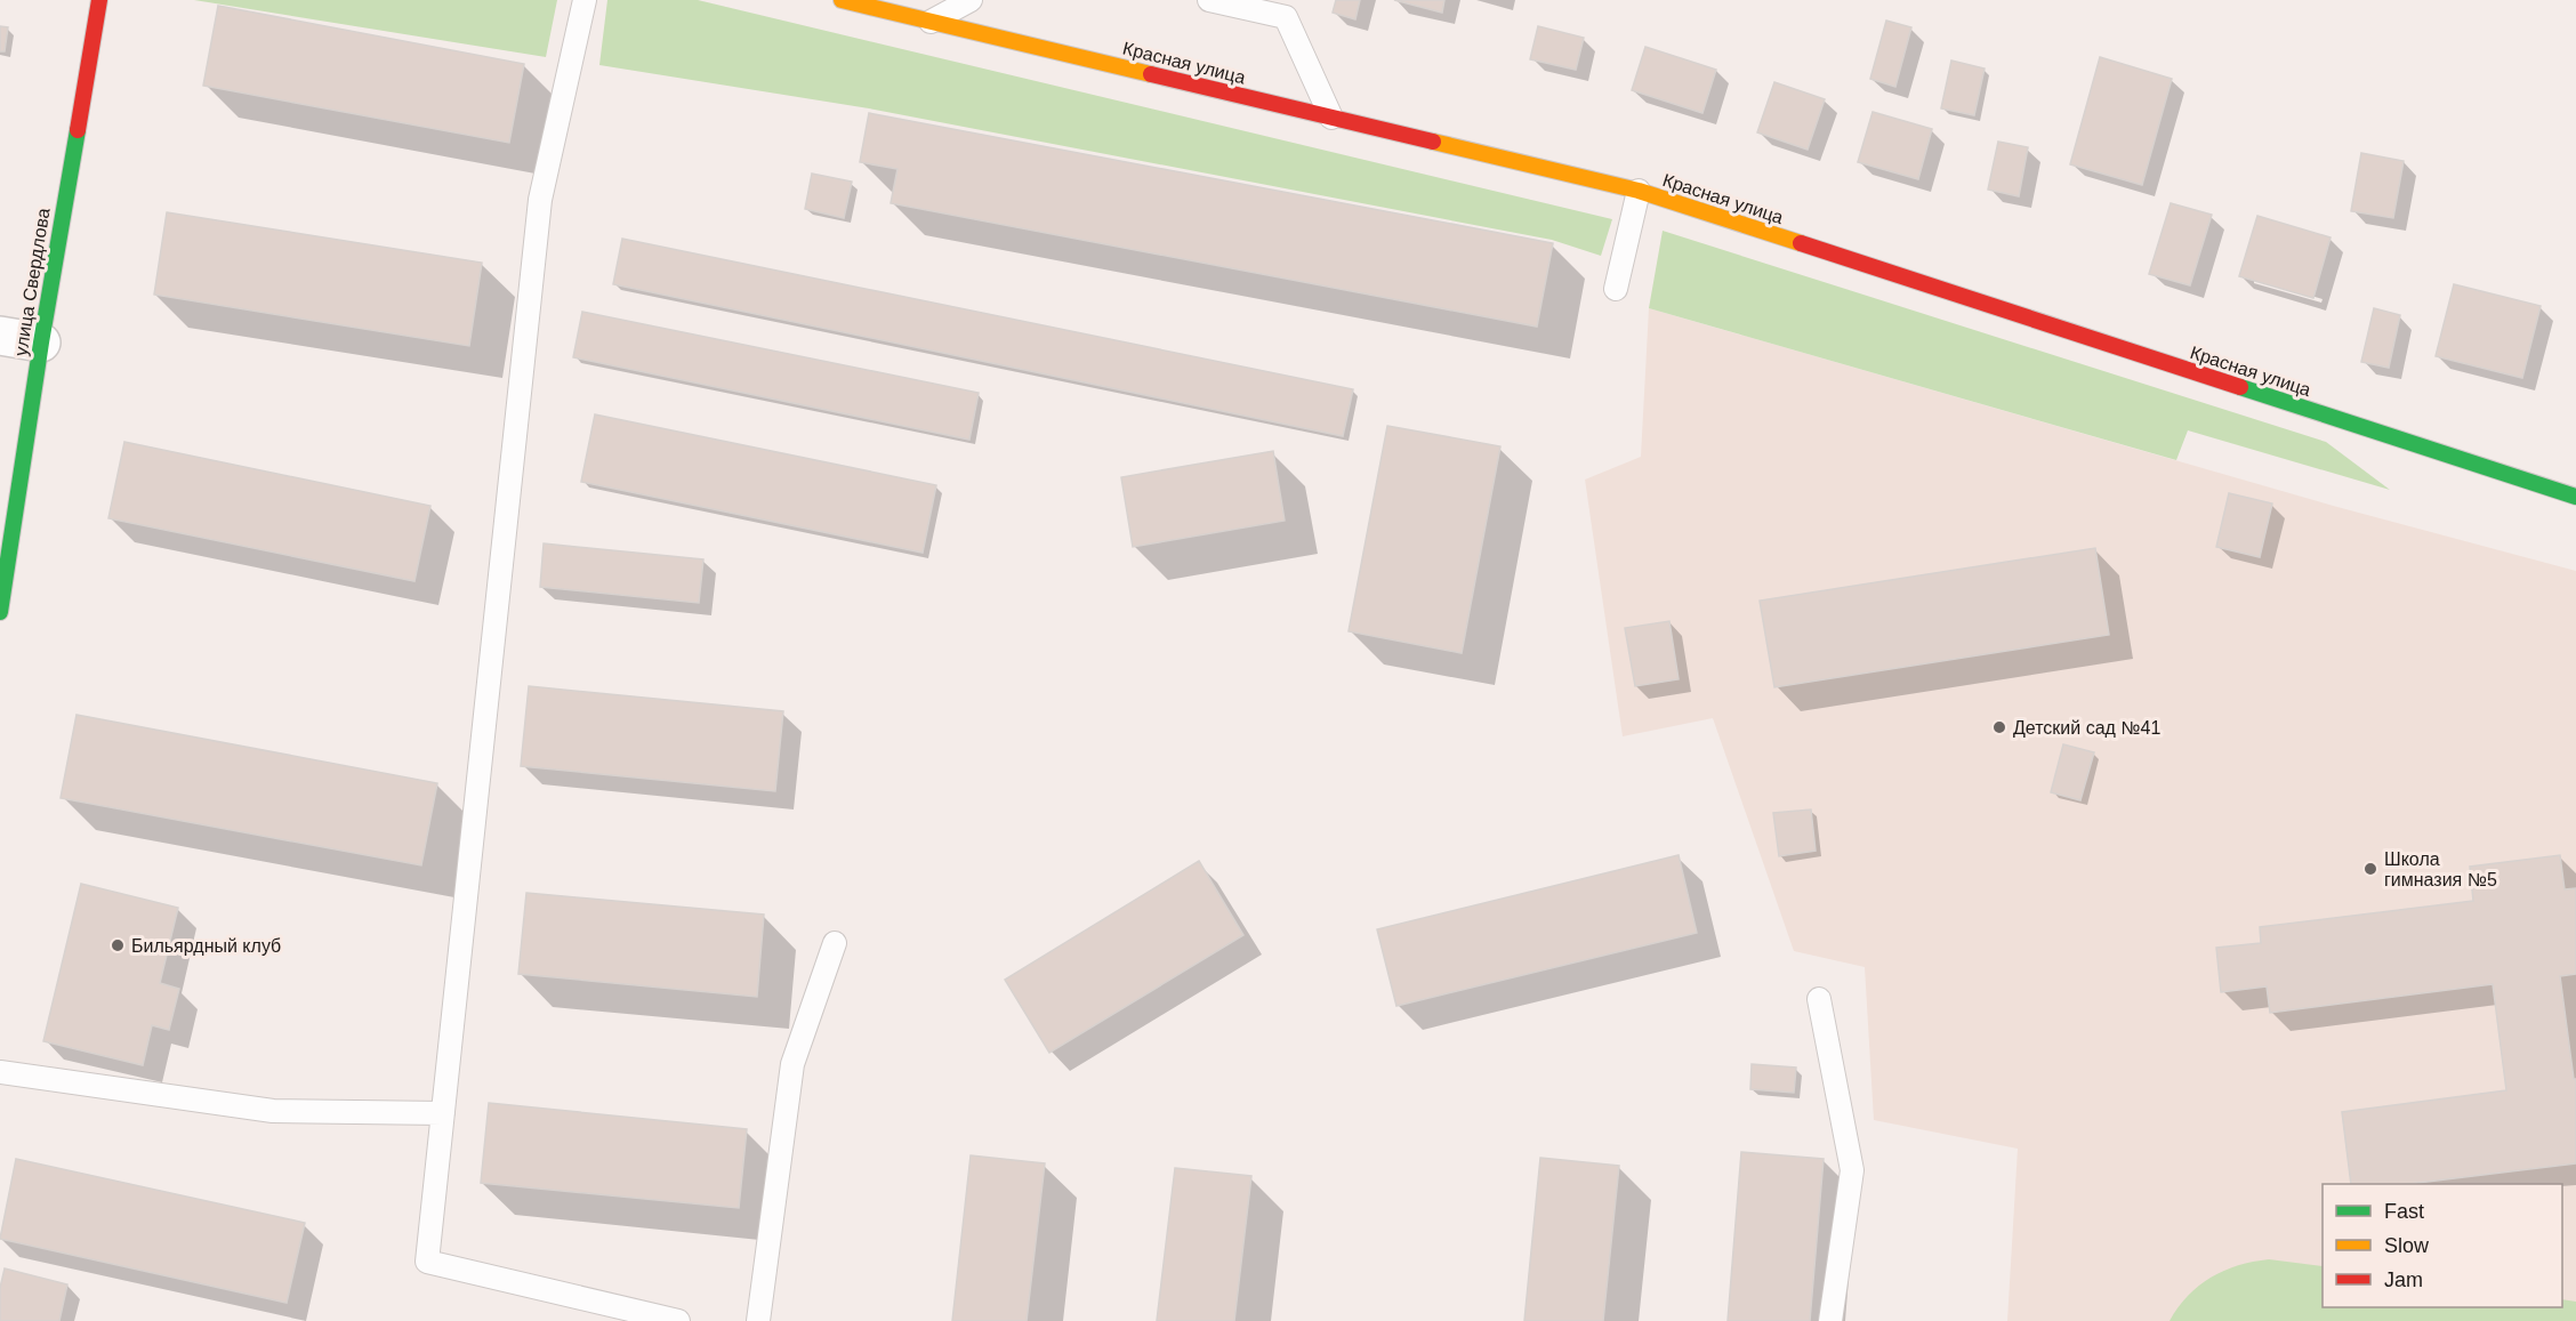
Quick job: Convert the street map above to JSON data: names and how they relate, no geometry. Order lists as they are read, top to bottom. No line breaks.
{"streets":{"main road":["Красная улица","улица Свердлова"]},"places":["Детский сад №41","Школа гимназия №5","Бильярдный клуб"],"legend":["Fast","Slow","Jam"]}
